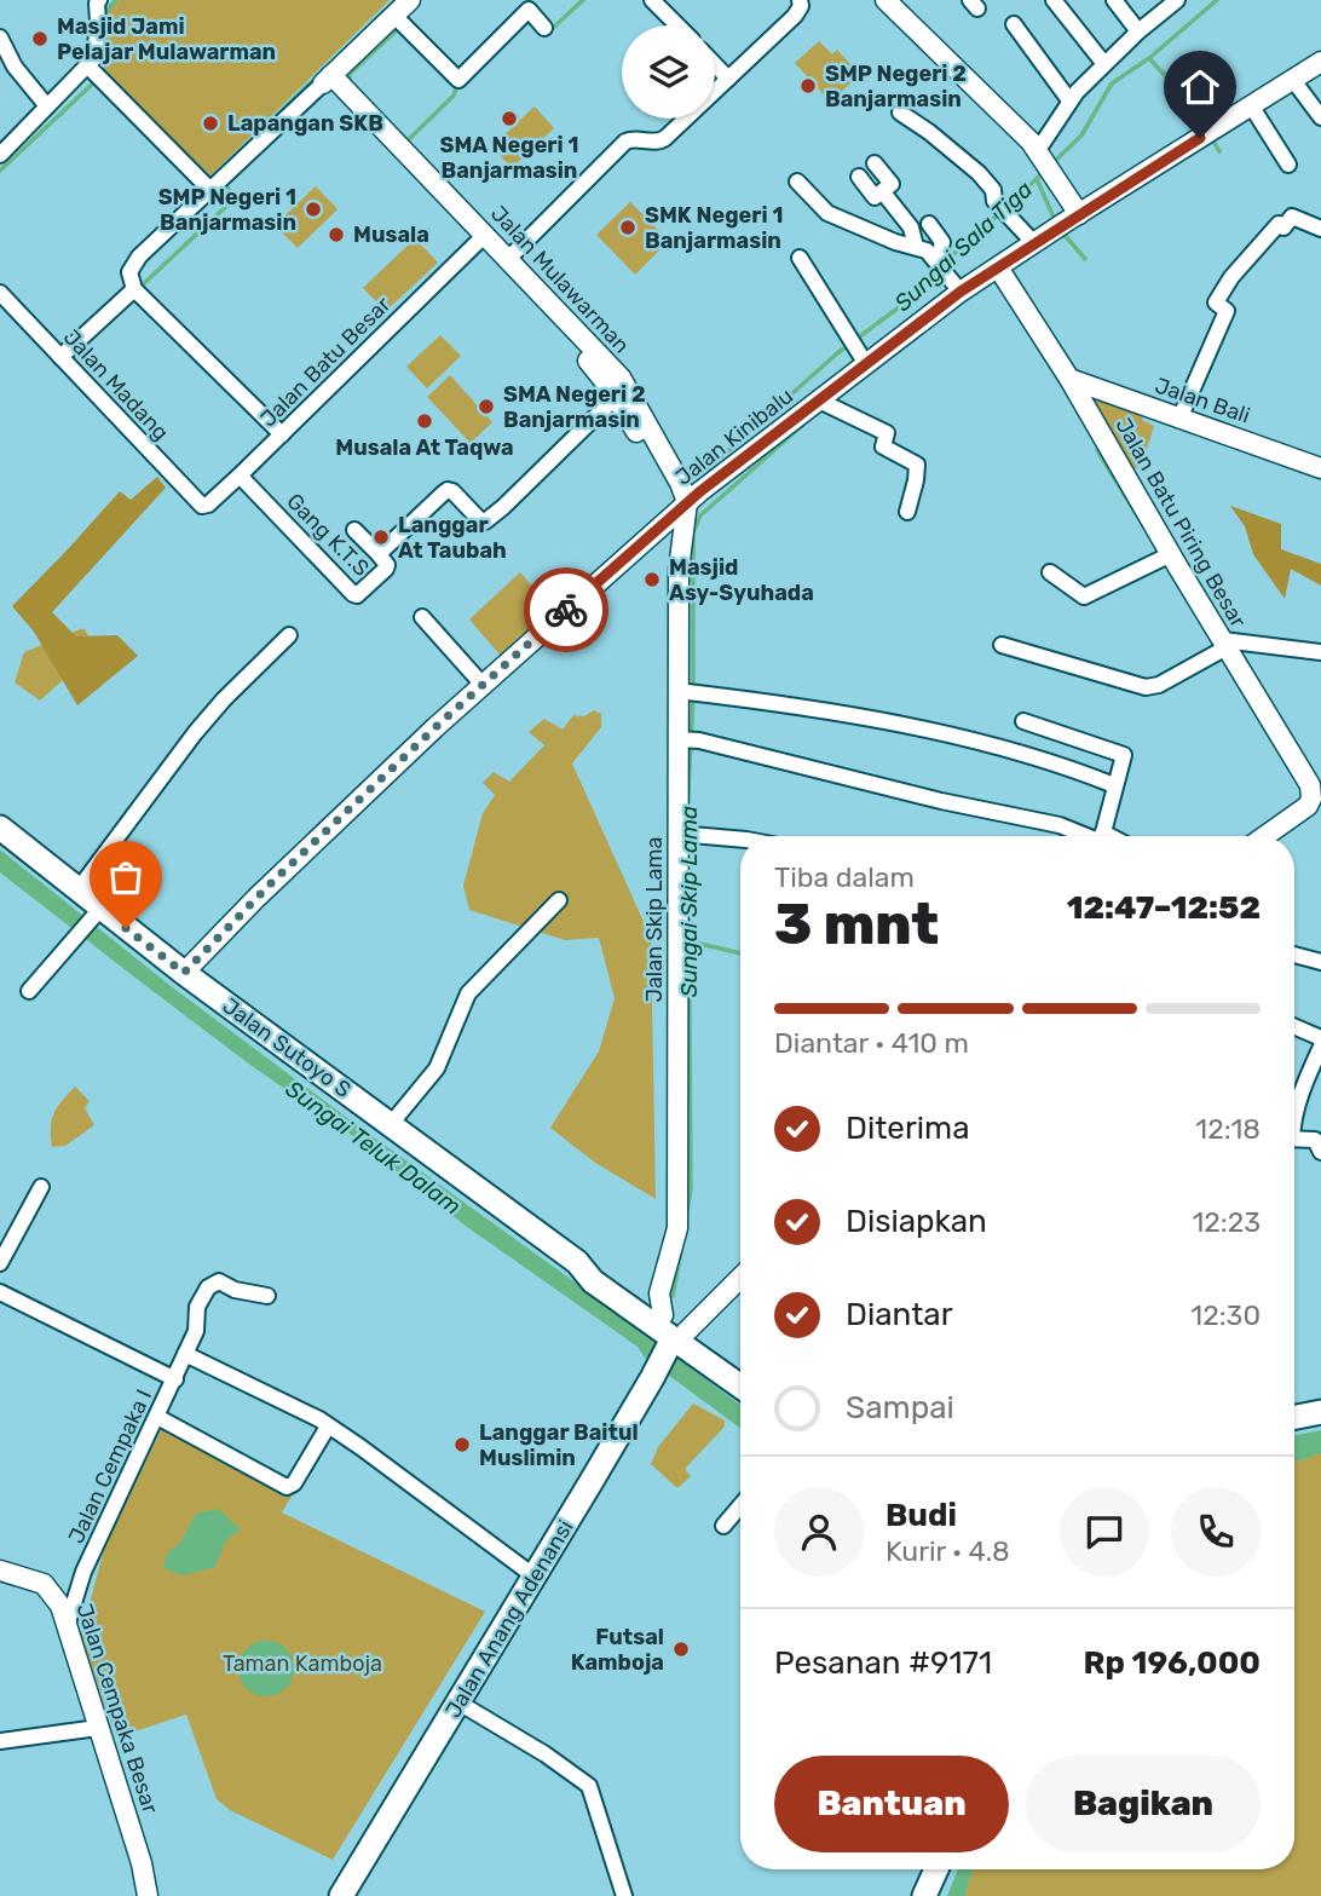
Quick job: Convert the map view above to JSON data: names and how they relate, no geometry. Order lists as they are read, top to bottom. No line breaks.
{"streets":{"highway":["Jalan Sutoyo S","Jalan Anang Adenansi"],"street":["Jalan Mulawarman","Jalan Batu Besar","Jalan Madang","Jalan Bali","Jalan Kinibalu","Jalan Batu Piring Besar","Gang K.T.S","Jalan Skip Lama","Jalan Cempaka I","Jalan Cempaka Besar"]},"crossings":[["Jalan Mulawarman","Jalan Batu Besar"],["Jalan Mulawarman","Jalan Kinibalu"],["Jalan Mulawarman","Gang K.T.S"],["Jalan Mulawarman","Jalan Skip Lama"],["Jalan Batu Besar","Jalan Madang"],["Jalan Batu Besar","Gang K.T.S"],["Jalan Bali","Jalan Batu Piring Besar"],["Jalan Kinibalu","Jalan Batu Piring Besar"],["Jalan Kinibalu","Jalan Skip Lama"],["Jalan Kinibalu","Jalan Sutoyo S"],["Jalan Skip Lama","Jalan Sutoyo S"],["Jalan Sutoyo S","Jalan Anang Adenansi"],["Jalan Cempaka I","Jalan Cempaka Besar"]],"water":["Sungai Sala Tiga","Sungai Skip Lama","Sungai Teluk Dalam"],"parks":["Taman Kamboja"],"places":["Masjid Jami Pelajar Mulawarman","SMP Negeri 2 Banjarmasin","SMA Negeri 1 Banjarmasin","Lapangan SKB","SMP Negeri 1 Banjarmasin","SMK Negeri 1 Banjarmasin","Musala","SMA Negeri 2 Banjarmasin","Musala At Taqwa","Langgar At Taubah","Masjid Asy-Syuhada","Langgar Baitul Muslimin","Futsal Kamboja"],"page":{"heading":["3 mnt","Tiba dalam","12:47–12:52"],"panel":["Budi","Kurir · 4.8","Pesanan #9171","Rp 196,000"],"bar":"Diantar · 410 m","list":[["Diterima","12:18"],["Disiapkan","12:23"],["Diantar","12:30"],"Sampai"],"buttons":["Bantuan","Bagikan"]}}
